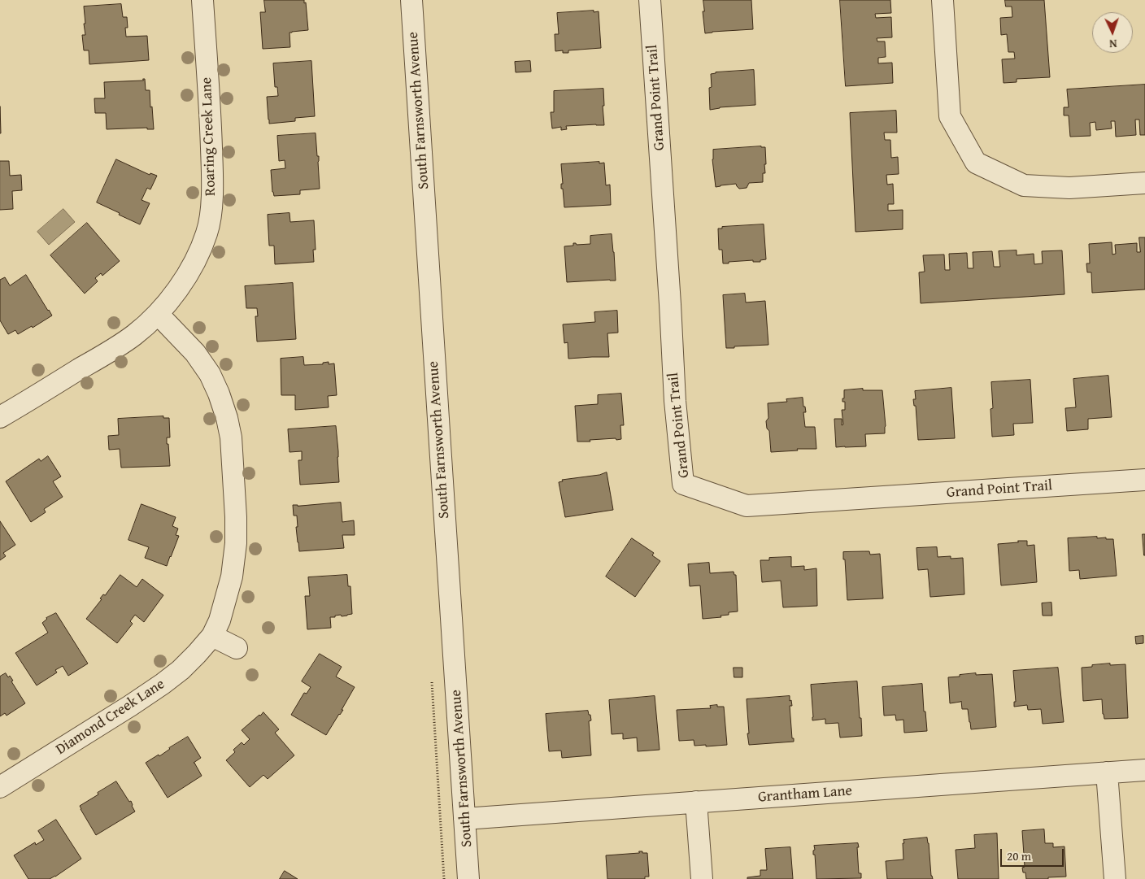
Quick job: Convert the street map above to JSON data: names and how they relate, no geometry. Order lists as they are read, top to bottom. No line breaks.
{"streets":{"street":["Grand Point Trail","South Farnsworth Avenue","Roaring Creek Lane","Diamond Creek Lane","Grantham Lane"]},"crossings":[["South Farnsworth Avenue","Grantham Lane"],["Roaring Creek Lane","Diamond Creek Lane"]],"scale_bar":"20 m","north":"bottom"}
